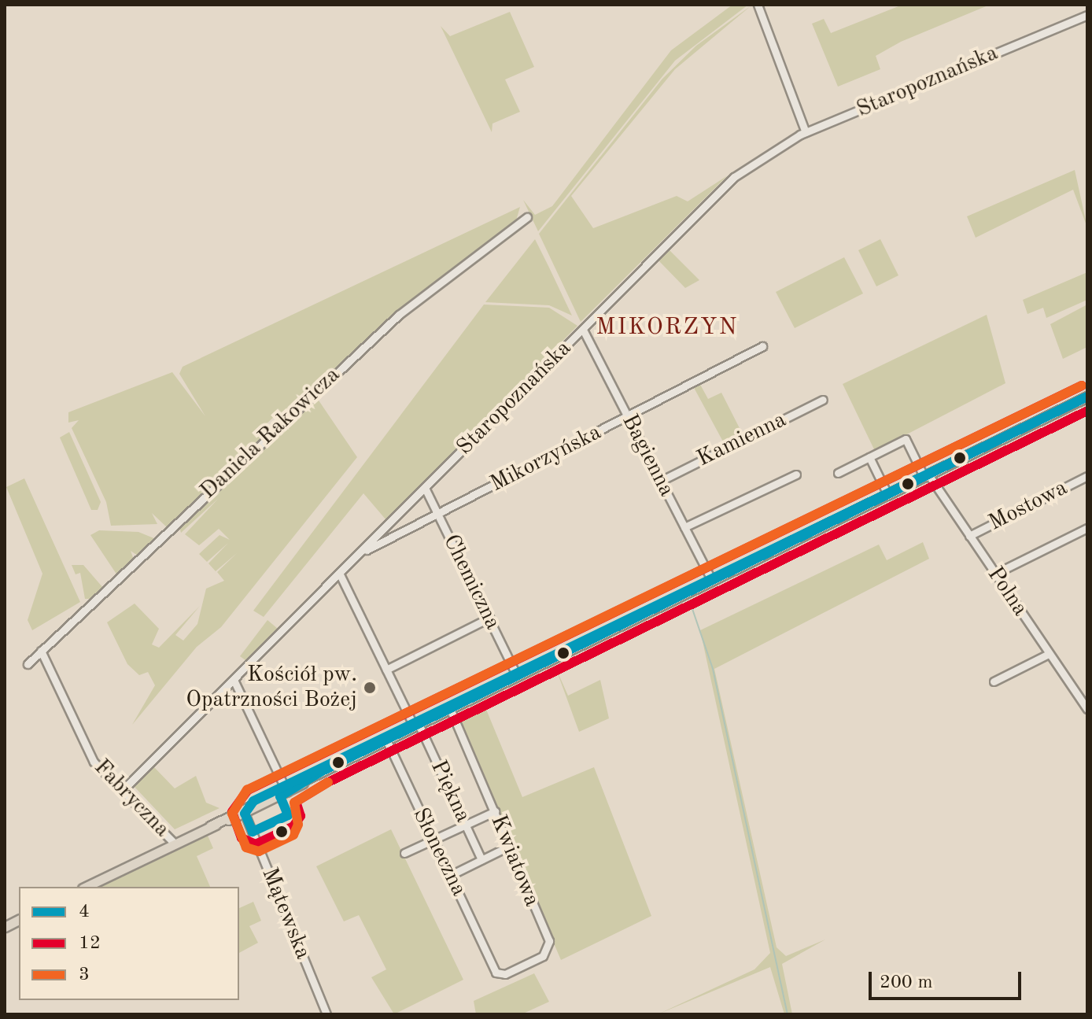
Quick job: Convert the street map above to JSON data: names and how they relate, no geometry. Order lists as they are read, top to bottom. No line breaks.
{"streets":{"street":["Staropoznańska","Daniela Rakowicza","Kamienna","Bagienna","Mikorzyńska","Mostowa","Chemiczna","Polna","Piękna","Fabryczna","Słoneczna","Kwiatowa","Mątewska"]},"crossings":[["Staropoznańska","Bagienna"],["Staropoznańska","Mikorzyńska"],["Staropoznańska","Chemiczna"],["Staropoznańska","Piękna"],["Staropoznańska","Fabryczna"],["Daniela Rakowicza","Fabryczna"],["Kamienna","Bagienna"],["Bagienna","Mikorzyńska"],["Mikorzyńska","Chemiczna"],["Mostowa","Polna"],["Słoneczna","Kwiatowa"]],"districts":["MIKORZYN"],"places":["Kościół pw. Opatrzności Bożej"],"lines":["transit line 12","transit line 3","transit line 4"],"legend":["4","12","3"],"scale_bar":"200 m"}
